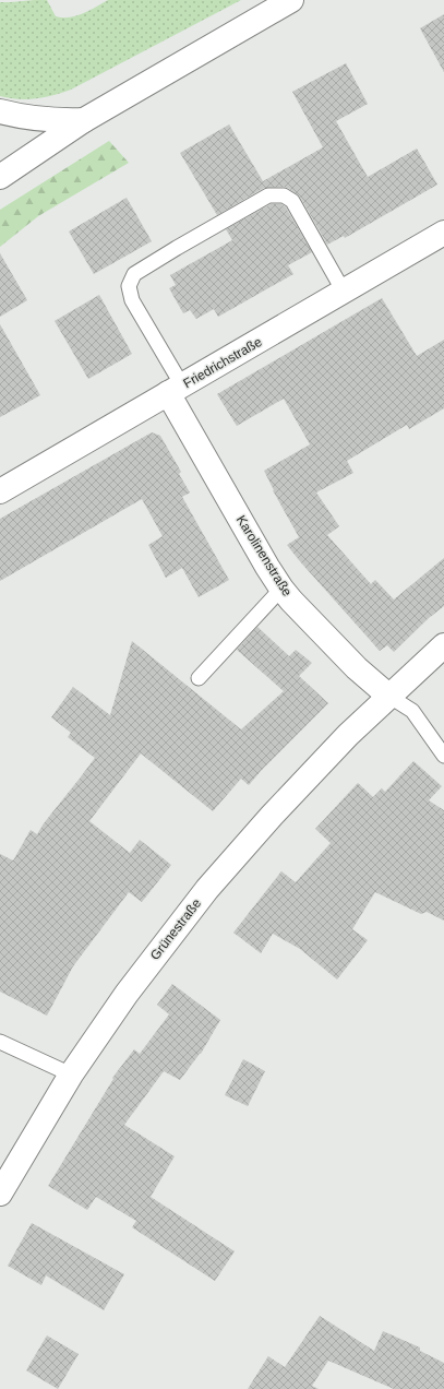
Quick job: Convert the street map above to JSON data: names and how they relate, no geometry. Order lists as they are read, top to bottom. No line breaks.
{"streets":{"street":["Friedrichstraße","Karolinenstraße","Grünestraße"]},"crossings":[["Friedrichstraße","Karolinenstraße"],["Karolinenstraße","Grünestraße"]]}
